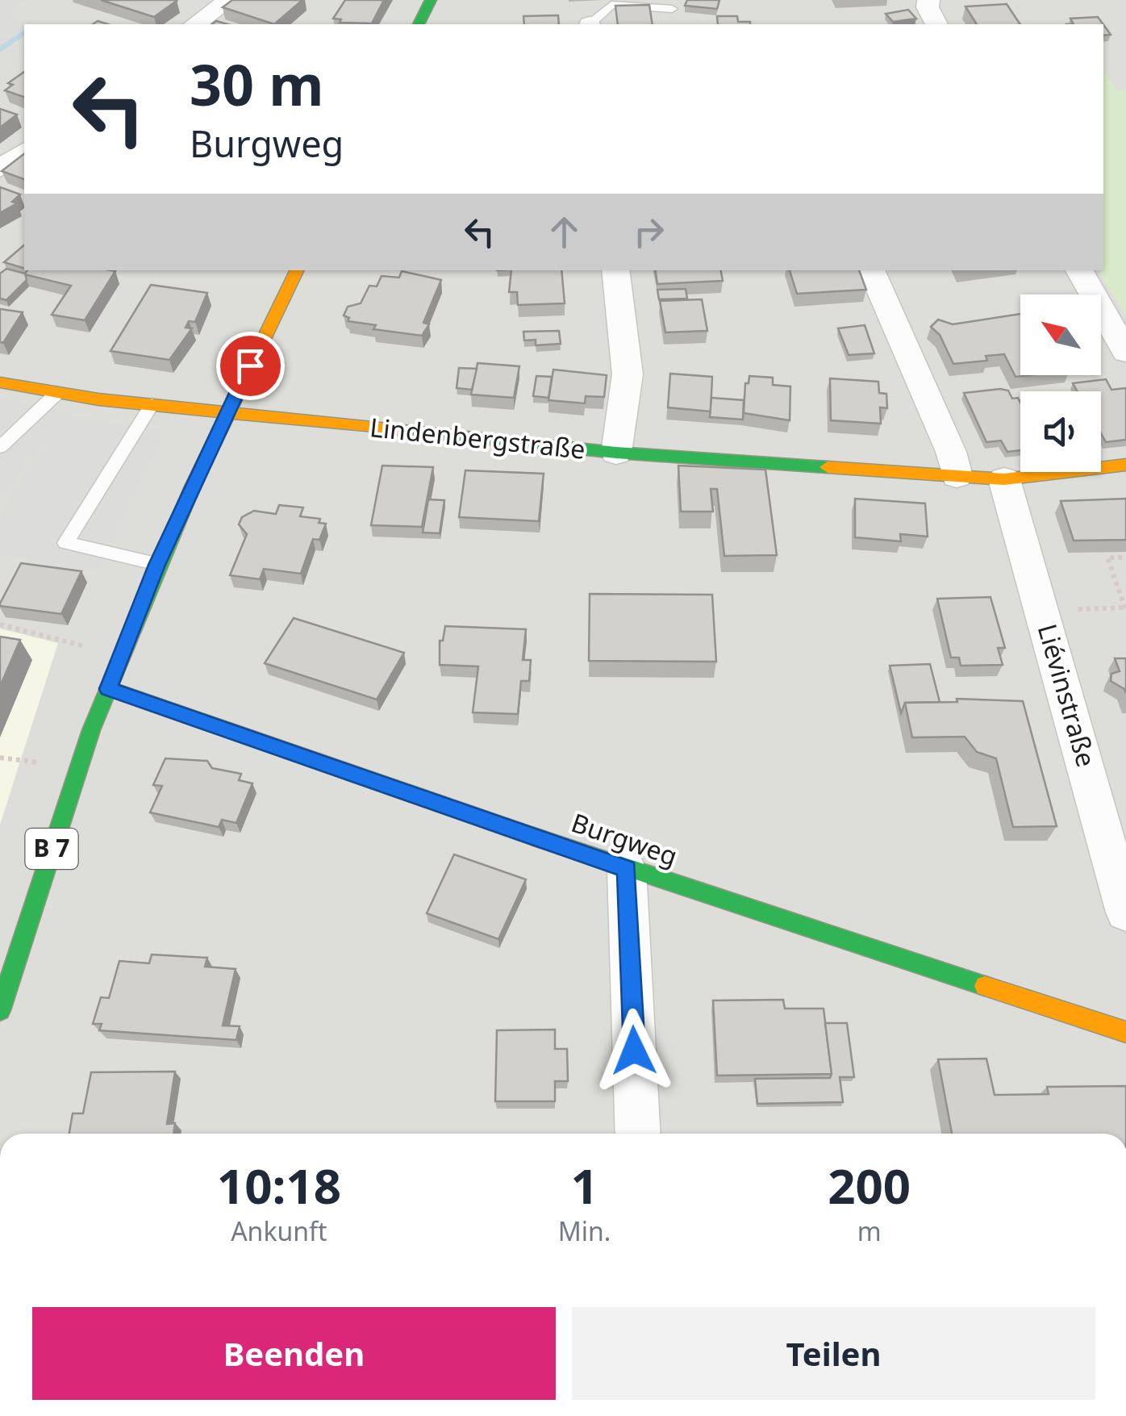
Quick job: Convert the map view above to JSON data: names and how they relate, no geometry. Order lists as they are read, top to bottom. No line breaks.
{"streets":{"street":["Lindenbergstraße","Liévinstraße","Burgweg","B 7"]},"crossings":[["Lindenbergstraße","Liévinstraße"],["Lindenbergstraße","B 7"],["Burgweg","B 7"]],"north":"top left","page":{"turn":["30 m","Burgweg"],"eta":["10:18","Ankunft","1","Min.","200","m"],"buttons":["Beenden","Teilen"]}}
